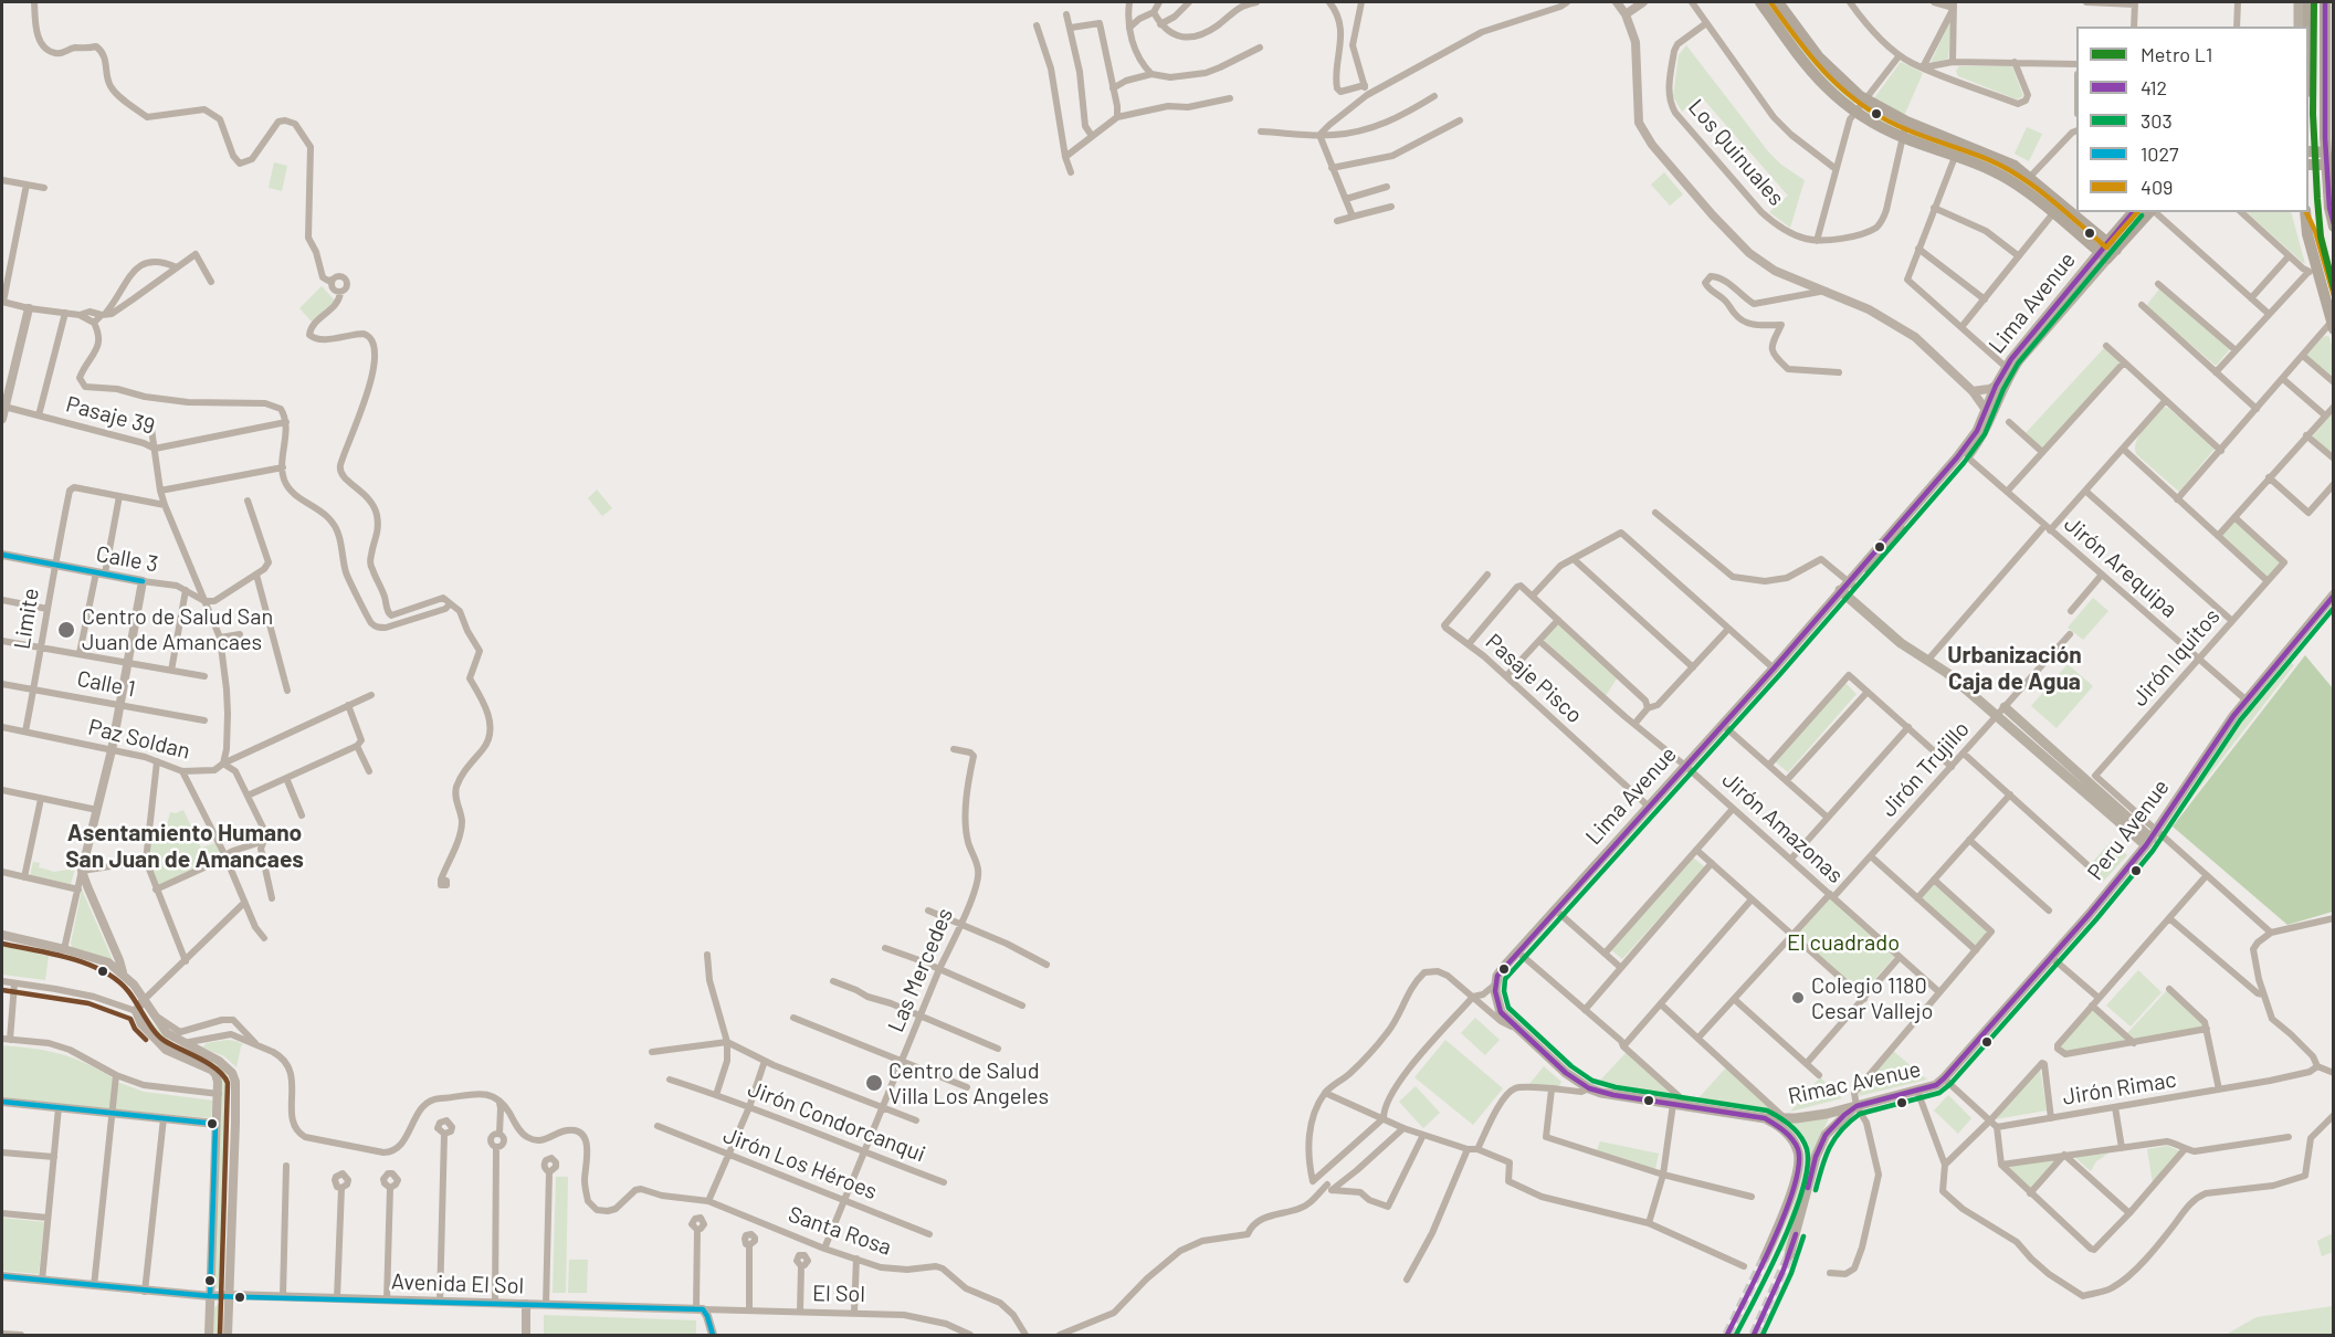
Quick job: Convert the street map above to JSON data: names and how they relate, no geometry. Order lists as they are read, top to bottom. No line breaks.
{"streets":{"main road":["Lima Avenue","Peru Avenue","Rimac Avenue"],"street":["Los Quinuales","Pasaje 39","Calle 3","Jirón Arequipa","Limite","Jirón Iquitos","Pasaje Pisco","Calle 1","Paz Soldan","Jirón Trujillo","Jirón Amazonas","Las Mercedes","Jirón Rimac","Jirón Condorcanqui","Jirón Los Héroes","Santa Rosa","Avenida El Sol","El Sol"]},"crossings":[["Lima Avenue","Pasaje Pisco"],["Lima Avenue","Jirón Amazonas"],["Calle 3","Limite"],["Jirón Arequipa","Jirón Iquitos"],["Jirón Arequipa","Peru Avenue"],["Limite","Calle 1"],["Limite","Paz Soldan"],["Jirón Iquitos","Peru Avenue"],["Jirón Trujillo","Jirón Amazonas"],["Peru Avenue","Rimac Avenue"],["Las Mercedes","Jirón Condorcanqui"],["Las Mercedes","Jirón Los Héroes"],["Las Mercedes","Santa Rosa"],["Avenida El Sol","El Sol"]],"districts":["Urbanización Caja de Agua","Asentamiento Humano San Juan de Amancaes"],"parks":["El cuadrado"],"places":["Centro de Salud San Juan de Amancaes","Colegio 1180 Cesar Vallejo","Centro de Salud Villa Los Angeles"],"lines":["metro line L1","transit line 412","transit line 409","transit line 303","transit line 1027"],"legend":["Metro L1","412","303","1027","409"]}
